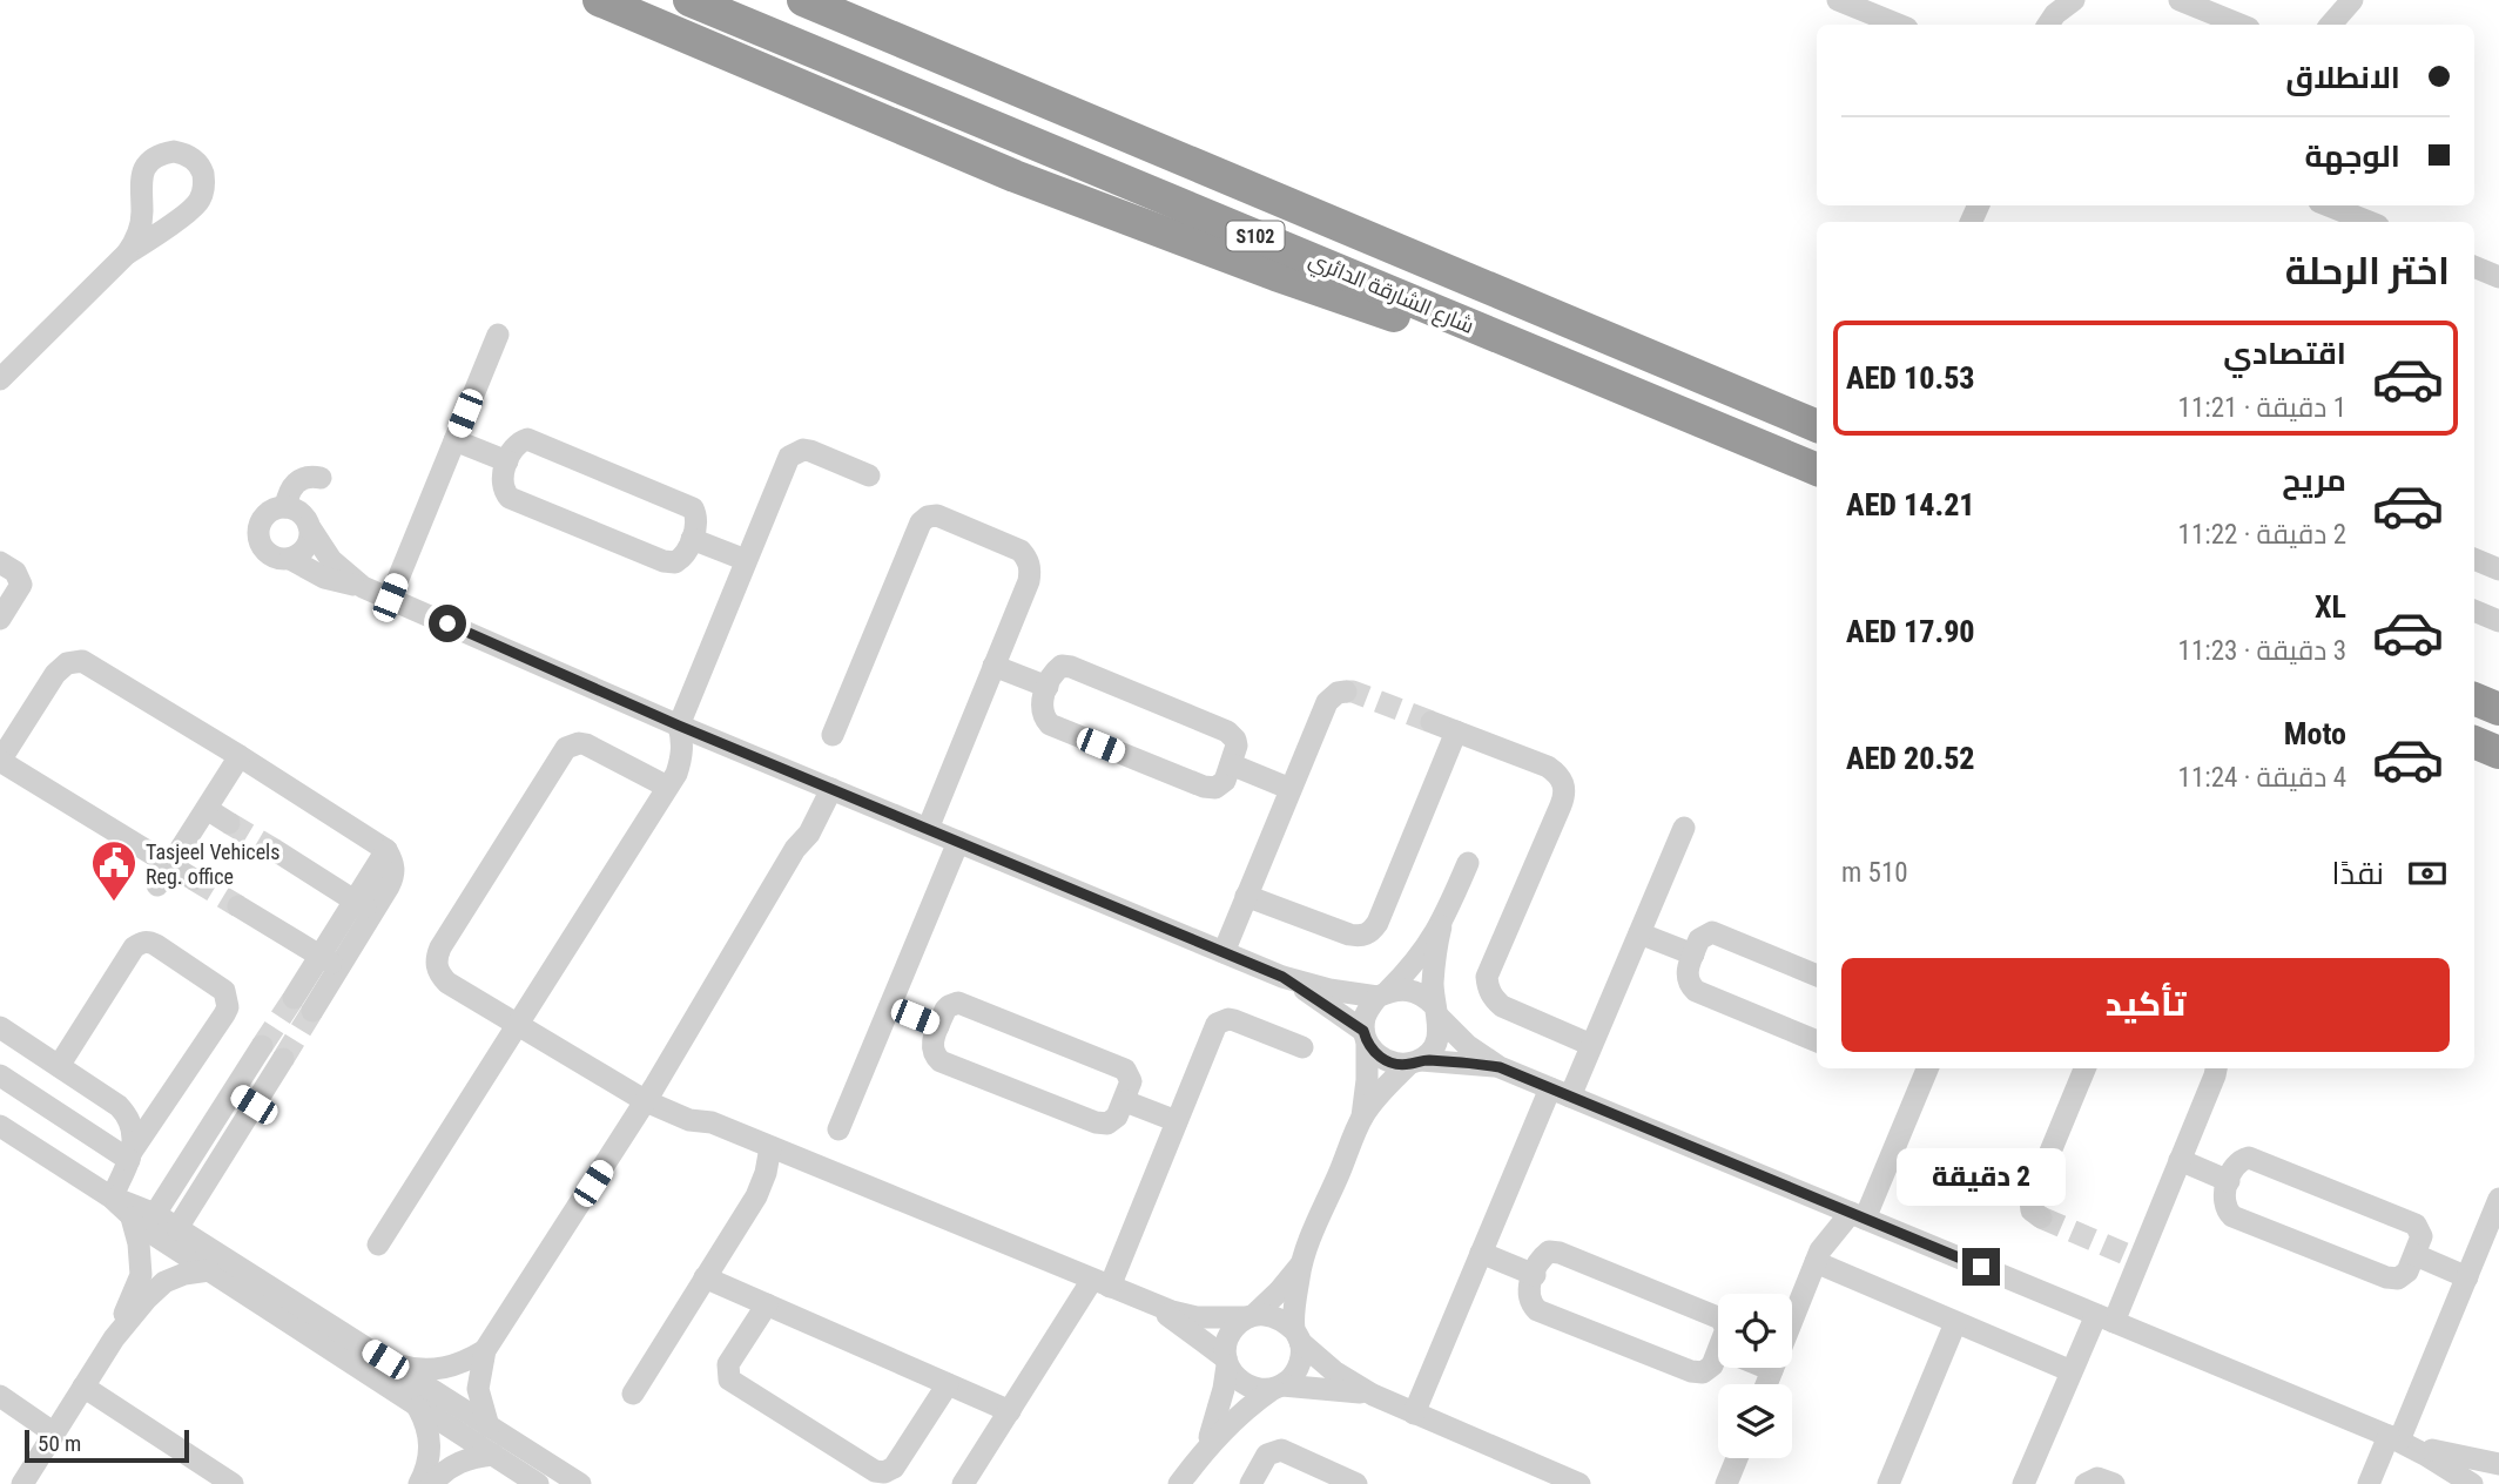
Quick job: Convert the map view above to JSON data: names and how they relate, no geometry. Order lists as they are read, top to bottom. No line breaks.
{"streets":{"highway":["S102","شارع الشارقة الدائري"]},"places":{"public building":["Tasjeel Vehicels Reg. office"]},"scale_bar":"50 m","page":{"banner":["الانطلاق","الوجهة"],"heading":"اختر الرحلة","list":[{"name":"اقتصادي","note":"1 دقيقة · 11:21","value":"AED 10.53"},{"name":"مريح","note":"2 دقيقة · 11:22","value":"AED 14.21"},{"name":"XL","note":"3 دقيقة · 11:23","value":"AED 17.90"},{"name":"Moto","note":"4 دقيقة · 11:24","value":"AED 20.52"}],"pay":["نقدًا","510 m"],"buttons":"تأكيد","bubble":"2 دقيقة","scale":"50 m"}}
